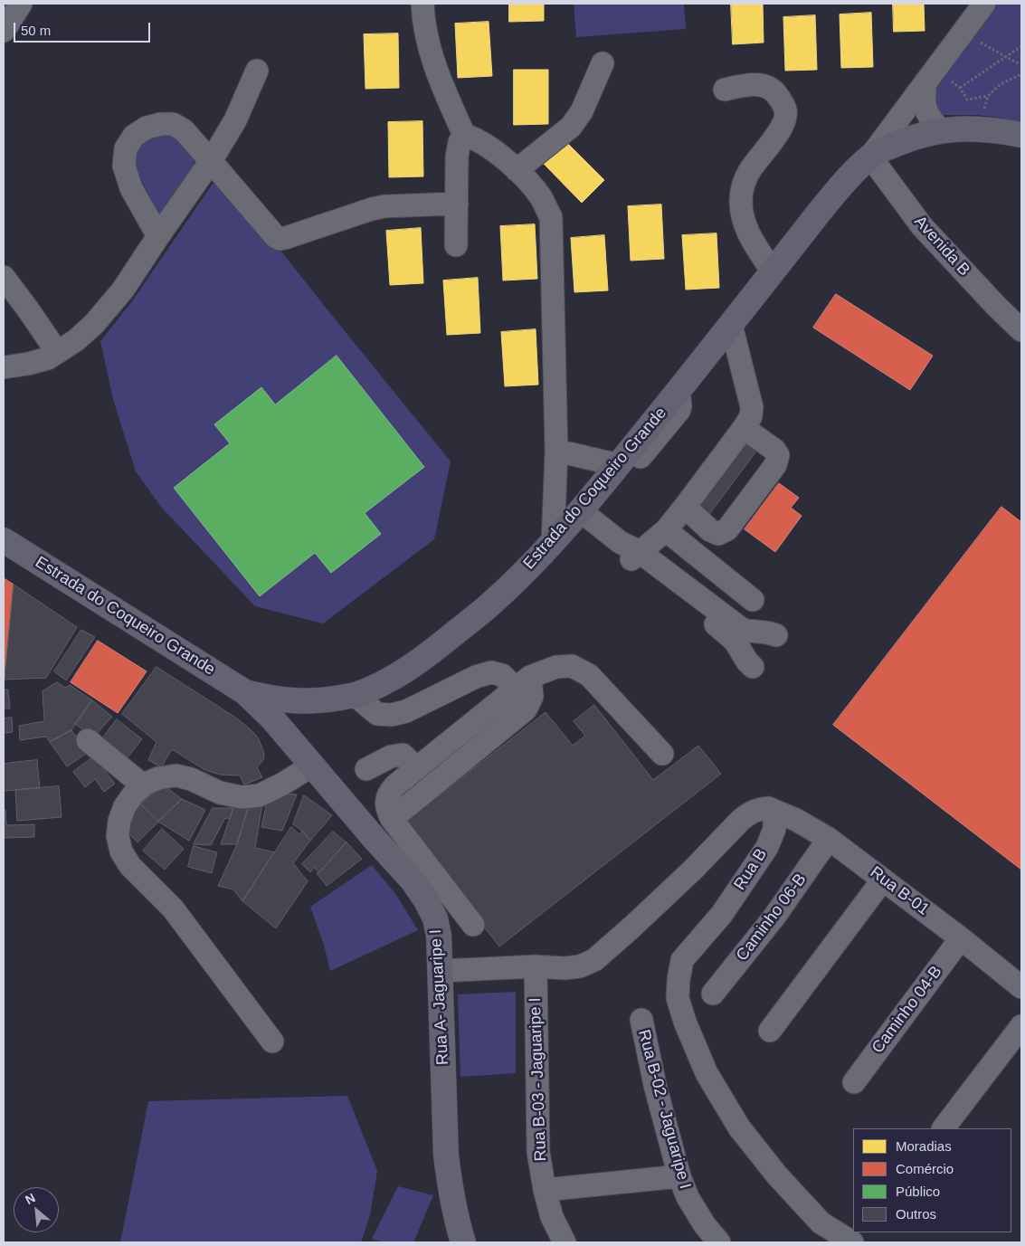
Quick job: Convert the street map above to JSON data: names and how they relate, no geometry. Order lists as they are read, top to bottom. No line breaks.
{"streets":{"main road":["Estrada do Coqueiro Grande","Rua A- Jaguaripe I"],"street":["Avenida B","Rua B","Rua B-01","Caminho 06-B","Caminho 04-B","Rua B-03 - Jaguaripe I","Rua B-02 - Jaguaripe I"]},"crossings":[["Avenida B","Estrada do Coqueiro Grande"],["Estrada do Coqueiro Grande","Rua A- Jaguaripe I"],["Rua B","Rua B-01"],["Rua B-01","Caminho 06-B"],["Rua B-01","Caminho 04-B"]],"legend":["Moradias","Comércio","Público","Outros"],"scale_bar":"50 m","north":"top left"}
